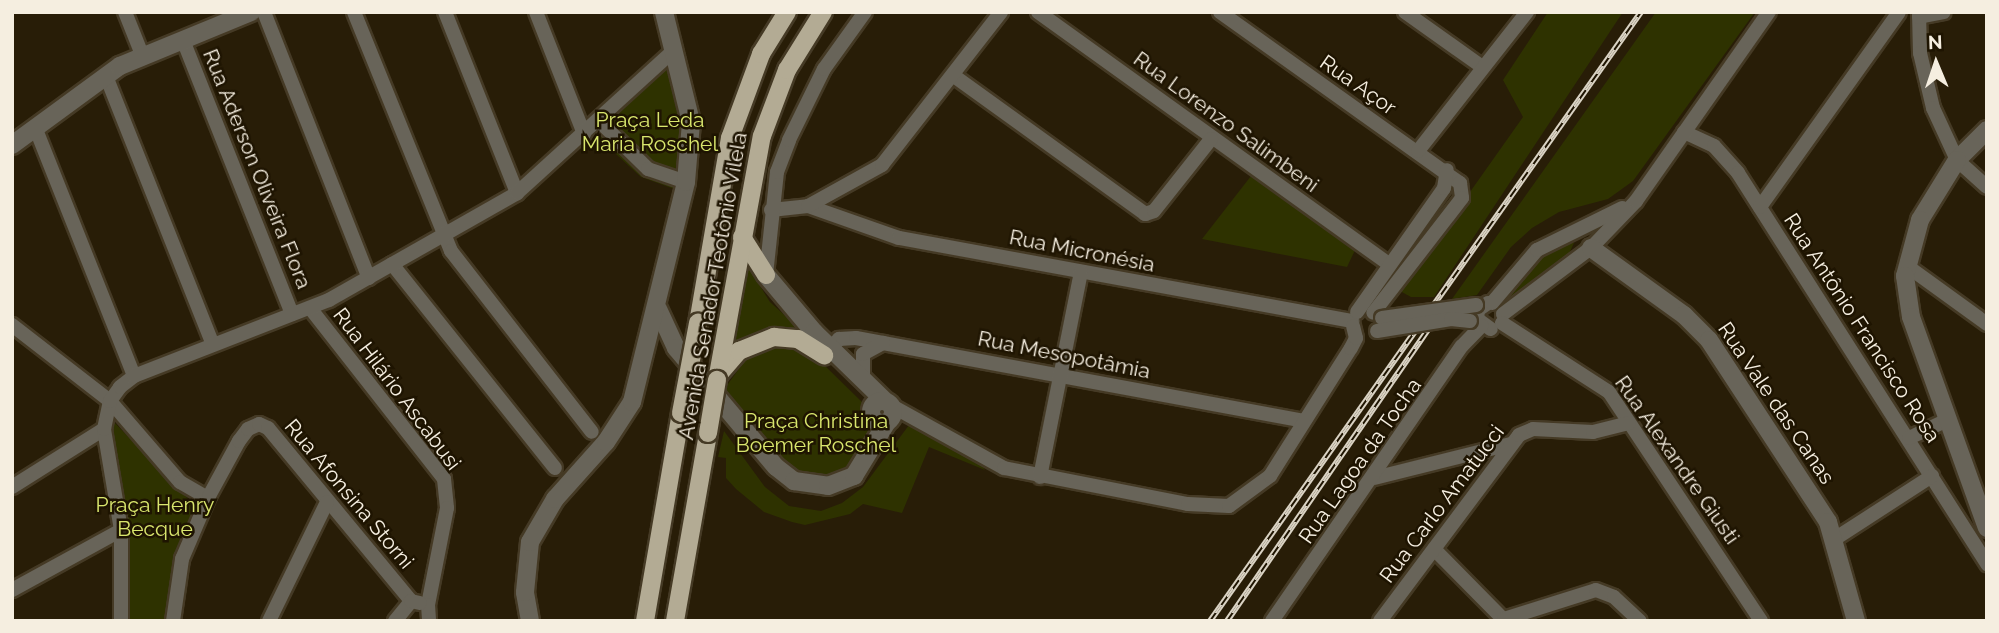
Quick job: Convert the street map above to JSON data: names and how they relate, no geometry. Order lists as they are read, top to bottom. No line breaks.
{"streets":{"main road":["Avenida Senador Teotônio Vilela"],"street":["Rua Açor","Rua Lorenzo Salimbeni","Rua Aderson Oliveira Flora","Rua Micronésia","Rua Antônio Francisco Rosa","Rua Mesopotâmia","Rua Hilário Ascabusi","Rua Vale das Canas","Rua Alexandre Giusti","Rua Lagoa da Tocha","Rua Afonsina Storni","Rua Carlo Amatucci"]},"crossings":[["Rua Alexandre Giusti","Rua Lagoa da Tocha"],["Rua Alexandre Giusti","Rua Carlo Amatucci"]],"parks":["Praça Leda Maria Roschel","Praça Christina Boemer Roschel","Praça Henry Becque"],"north":"top"}
